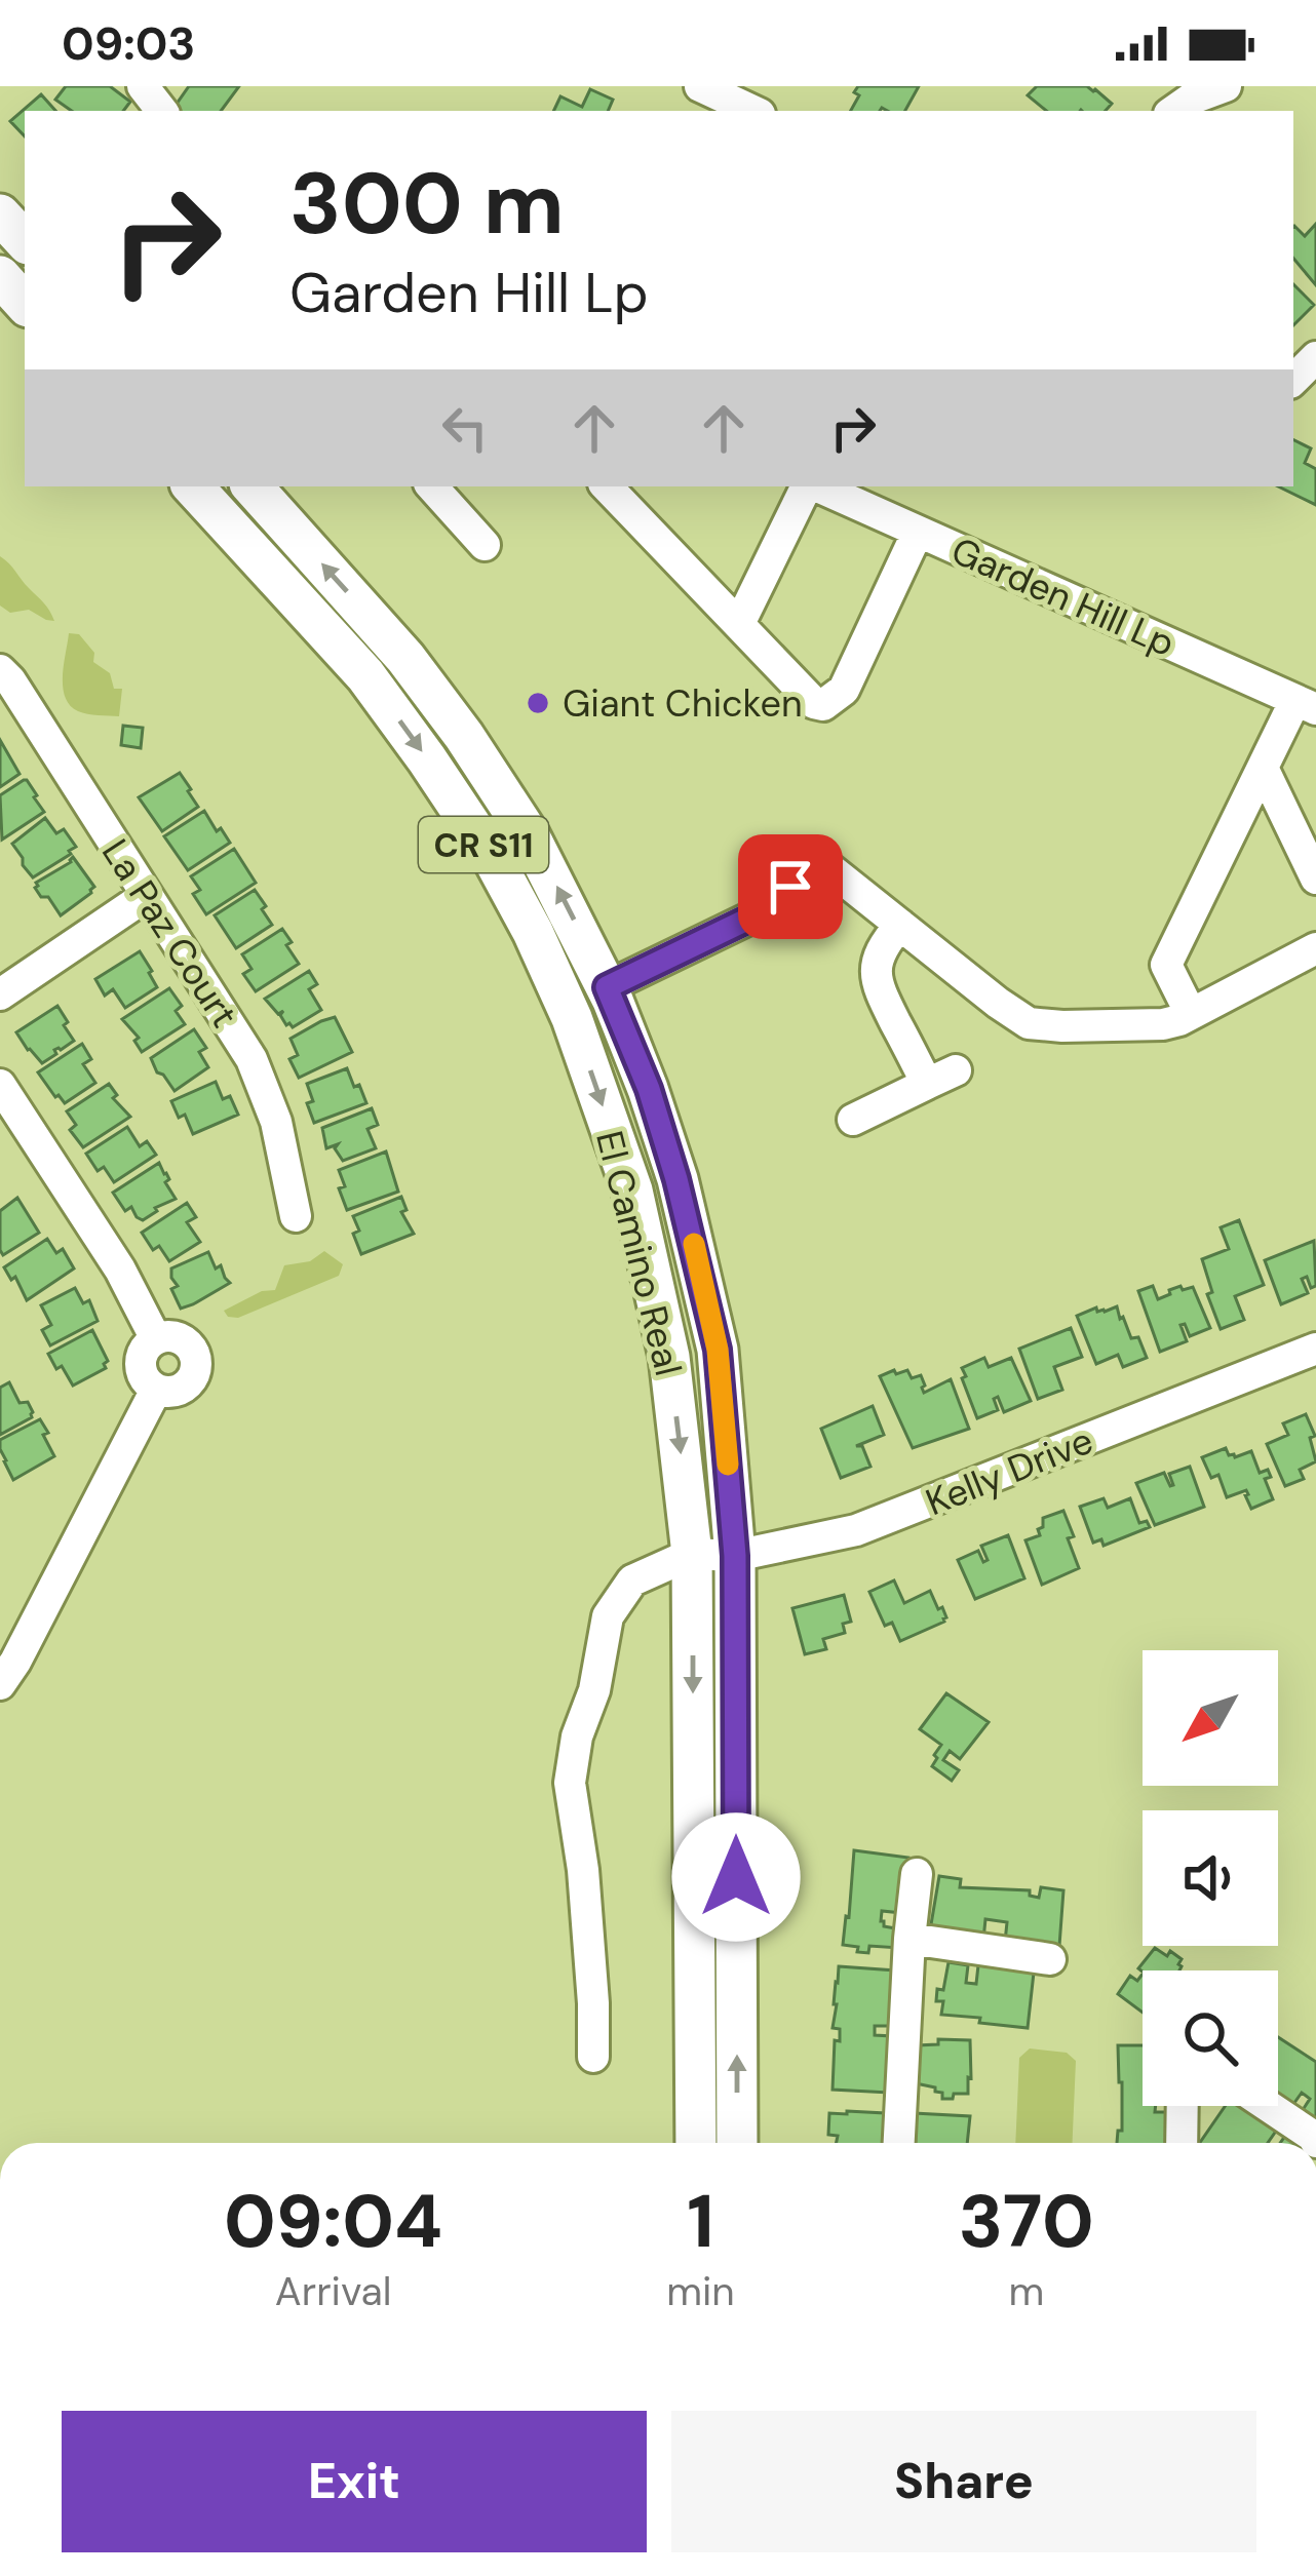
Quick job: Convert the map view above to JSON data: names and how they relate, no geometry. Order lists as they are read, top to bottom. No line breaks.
{"streets":{"main road":["CR S11","El Camino Real"],"street":["Garden Hill Lp","La Paz Court","Kelly Drive"]},"crossings":[["El Camino Real","Kelly Drive"]],"places":["Giant Chicken"],"north":"bottom left","page":{"status":"09:03","turn":["300 m","Garden Hill Lp"],"eta":["09:04","Arrival","1","min","370","m"],"buttons":["Exit","Share"]}}
